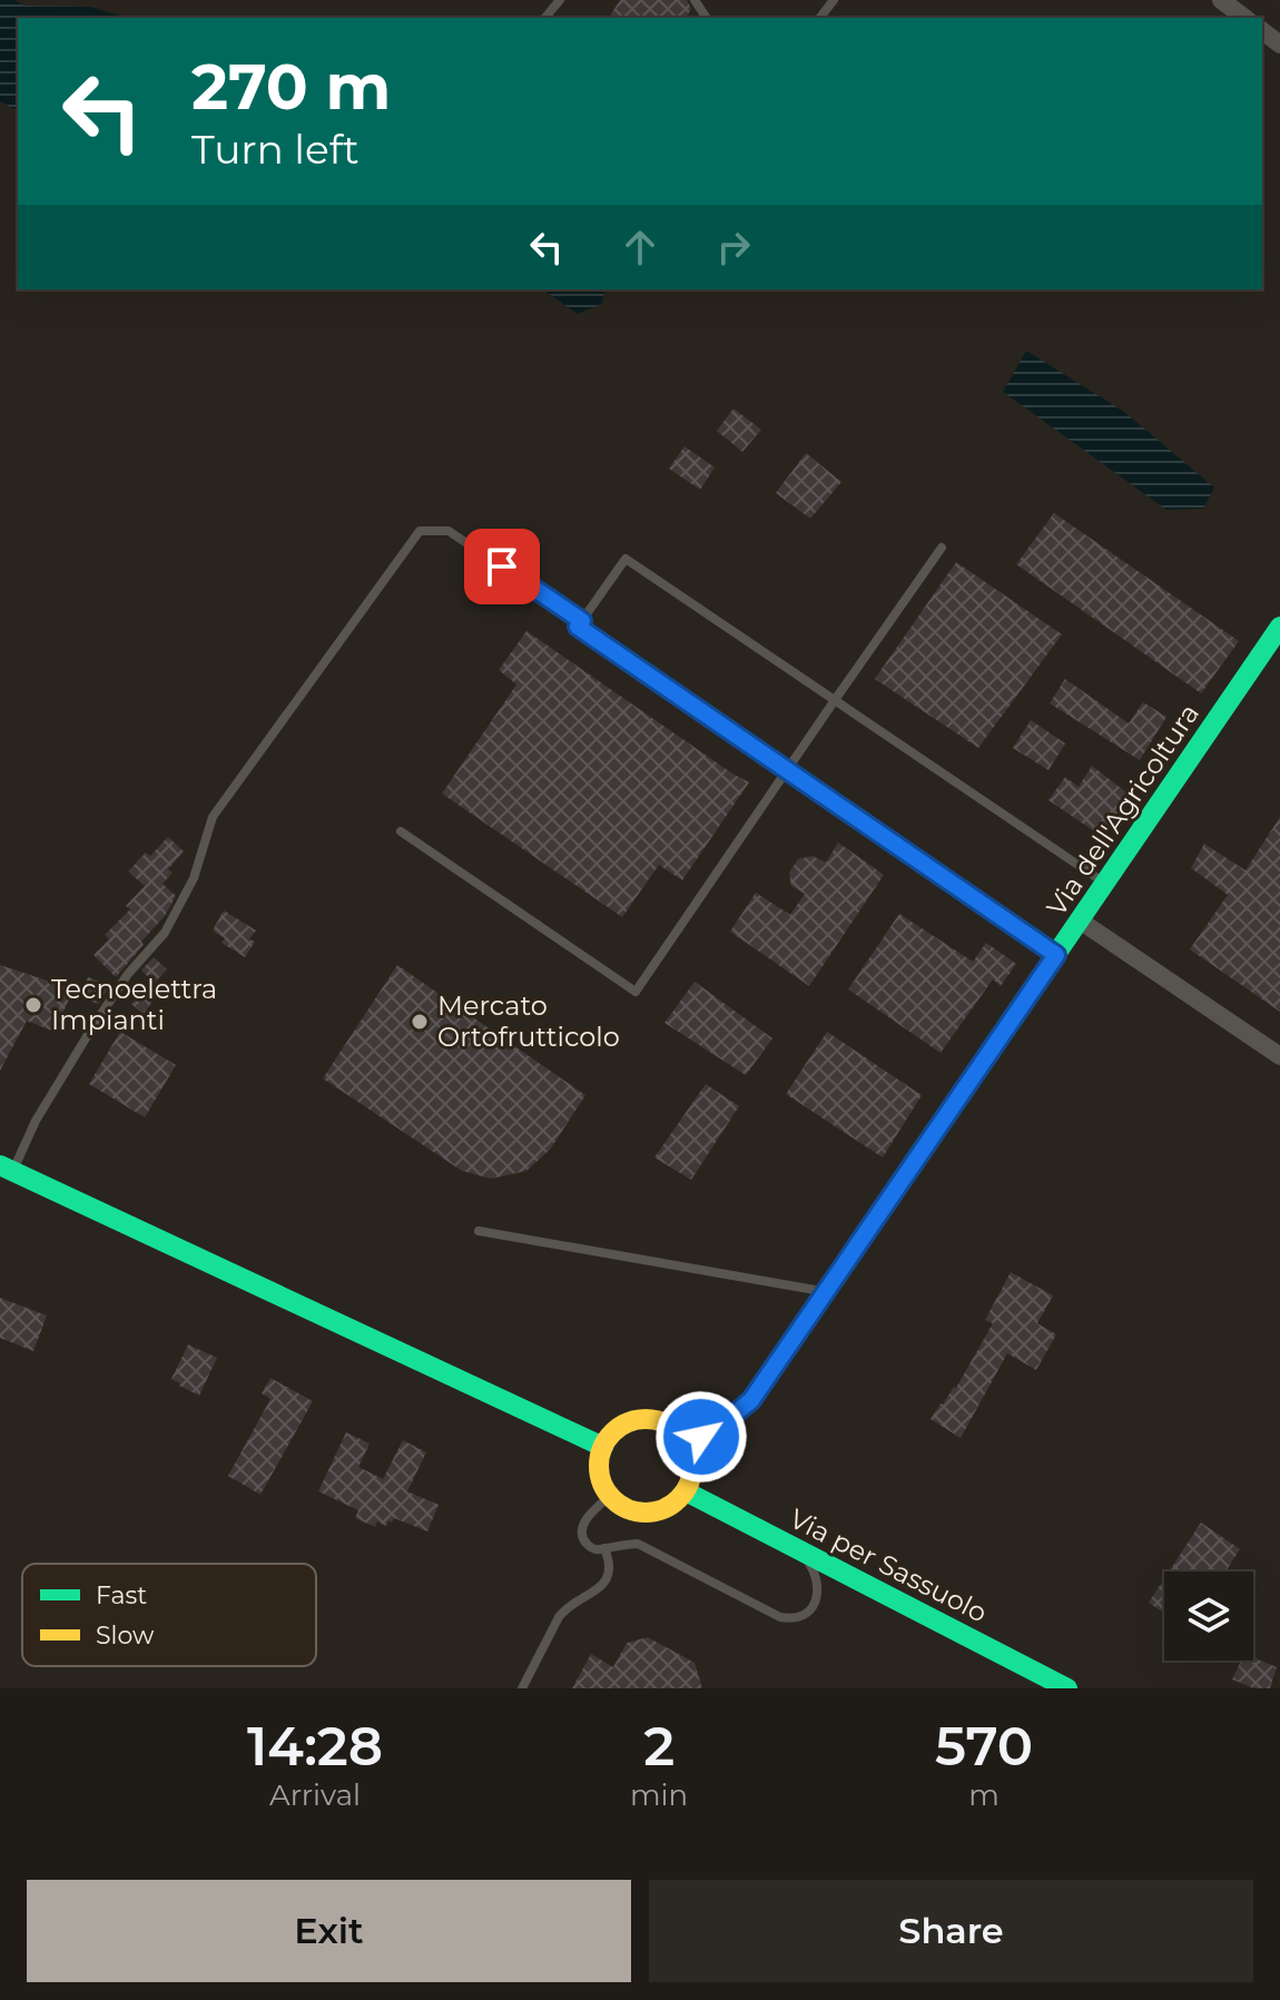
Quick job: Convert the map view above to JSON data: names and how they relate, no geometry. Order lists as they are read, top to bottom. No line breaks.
{"streets":{"main road":["Via dell'Agricoltura","Via per Sassuolo"]},"crossings":[["Via dell'Agricoltura","Via per Sassuolo"]],"places":["Tecnoelettra Impianti","Mercato Ortofrutticolo"],"legend":["Fast","Slow"],"page":{"turn":["270 m","Turn left"],"eta":["14:28","Arrival","2","min","570","m"],"buttons":["Exit","Share"]}}
